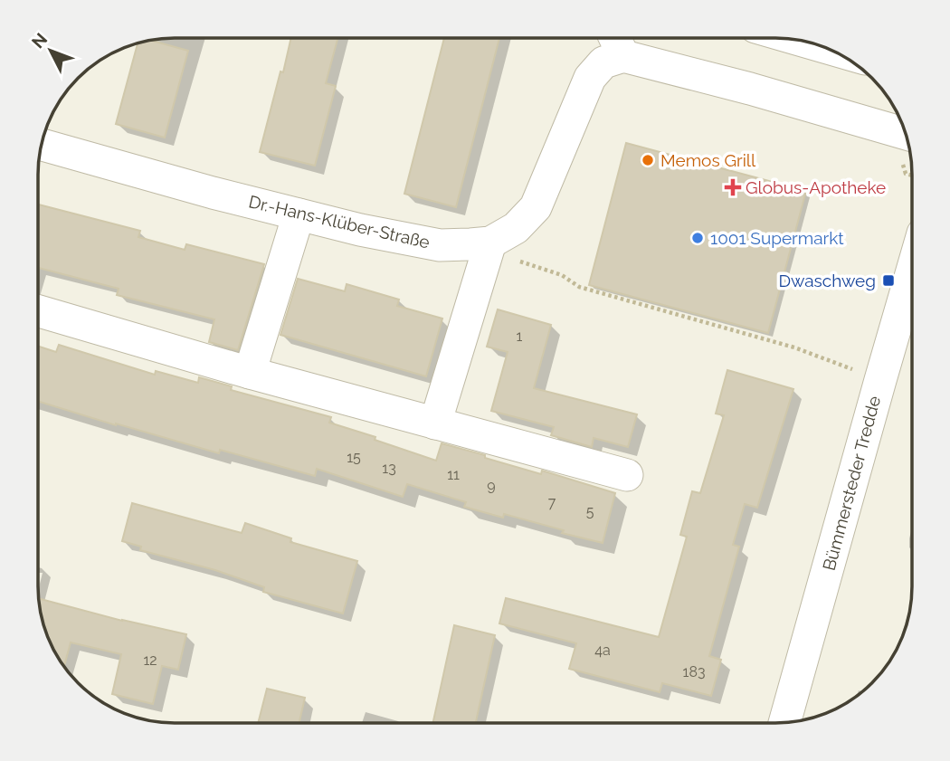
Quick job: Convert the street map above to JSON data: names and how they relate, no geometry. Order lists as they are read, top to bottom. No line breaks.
{"streets":{"street":["Dr.-Hans-Klüber-Straße","Bümmersteder Tredde"]},"places":{"other":["Memos Grill","1001 Supermarkt"],"health":["Globus-Apotheke"],"transit":["Dwaschweg"]},"house_numbers":["1","15","13","11","9","7","5","4a","12","183"],"north":"top left"}
